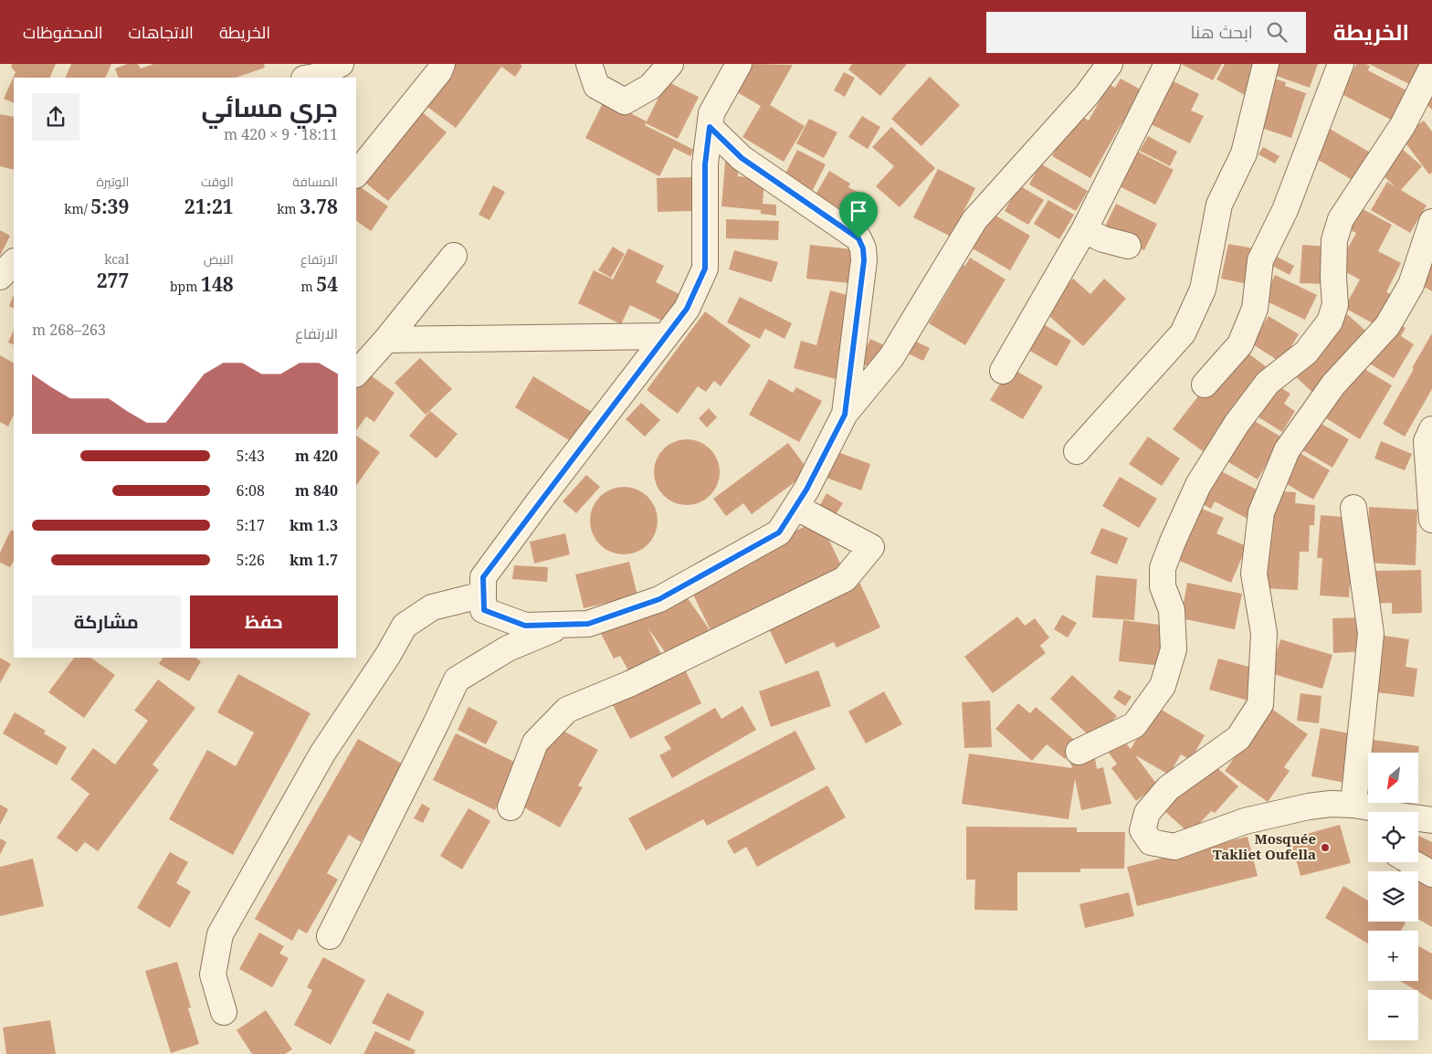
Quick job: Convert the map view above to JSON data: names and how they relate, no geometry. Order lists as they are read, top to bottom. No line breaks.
{"places":["Mosquée Takliet Oufella"],"north":"bottom left","page":{"header":"الخريطة","search":"ابحث هنا","nav":["الخريطة","الاتجاهات","المحفوظات"],"heading":["جري مسائي","18:11 · 9 × 420 m"],"stats":[["المسافة","3.78 km"],["الوقت","21:21"],["الوتيرة","5:39 /km"],["الارتفاع","54 m"],["النبض","148 bpm"],["kcal","277"]],"chart":["الارتفاع","263–268 m"],"list":[{"name":"420 m","note":"5:43"},{"name":"840 m","note":"6:08"},{"name":"1.3 km","note":"5:17"},{"name":"1.7 km","note":"5:26"}],"buttons":["حفظ","مشاركة"],"map_buttons":["+","−"]}}
